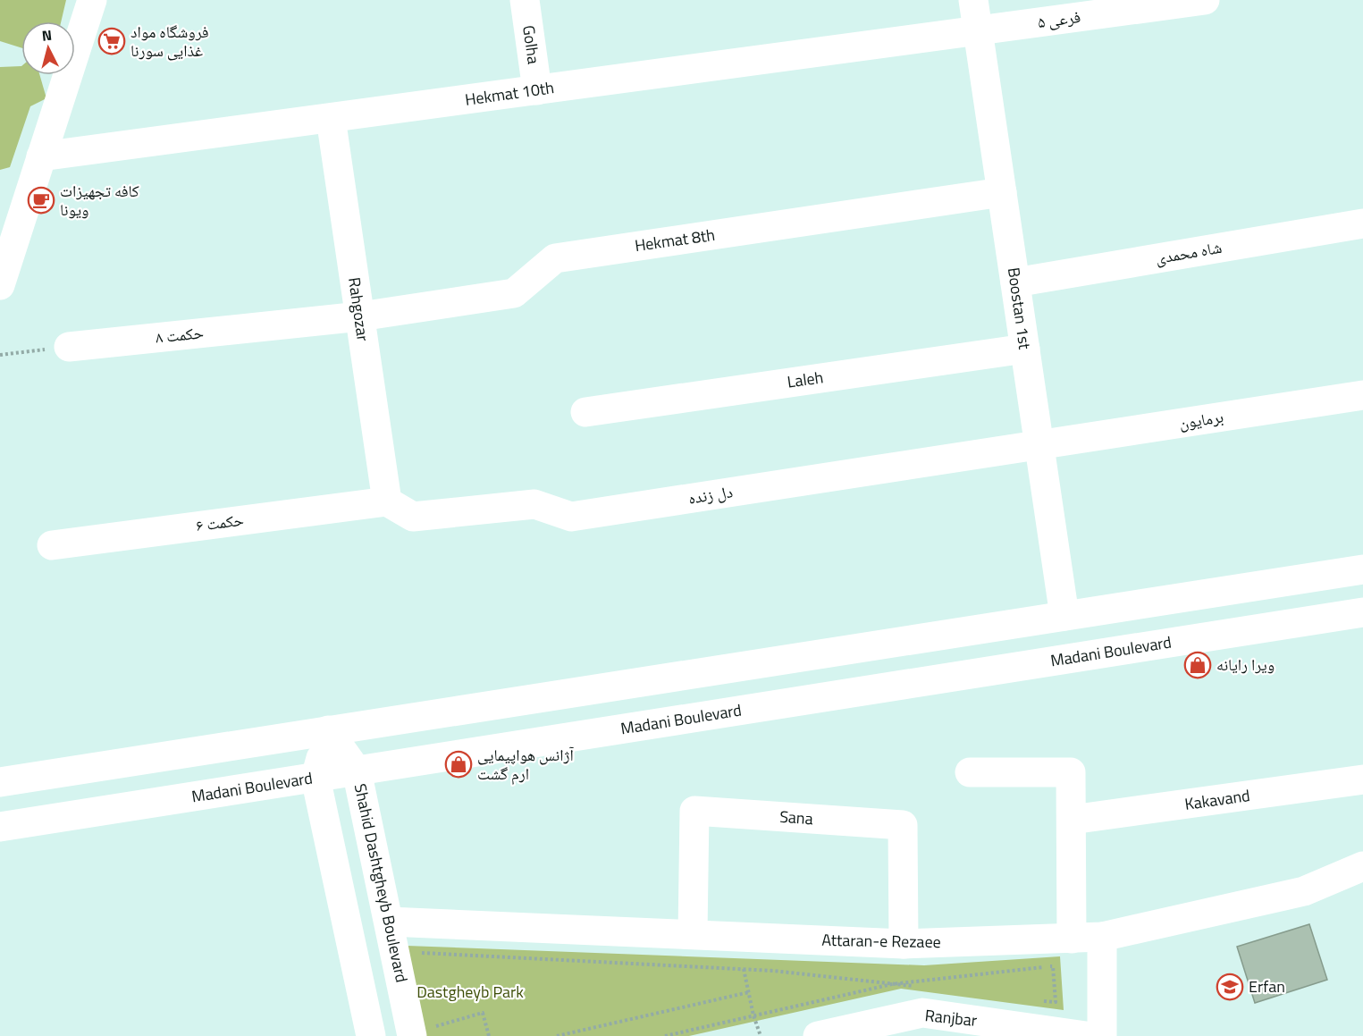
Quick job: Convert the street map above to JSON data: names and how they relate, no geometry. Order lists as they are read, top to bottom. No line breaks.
{"streets":{"street":["فرعی ۵","Golha","Hekmat 10th","Hekmat 8th","شاه محمدی","Boostan 1st","Rahgozar","حکمت ۸","Laleh","برمایون","دل زنده","حکمت ۶","Madani Boulevard","Kakavand","Sana","Shahid Dashtgheyb Boulevard","Attaran-e Rezaee","Ranjbar"]},"crossings":[["فرعی ۵","Hekmat 10th"],["فرعی ۵","Boostan 1st"],["Golha","Hekmat 10th"],["Hekmat 10th","Boostan 1st"],["Hekmat 10th","Rahgozar"],["Hekmat 8th","Boostan 1st"],["Hekmat 8th","Rahgozar"],["Hekmat 8th","حکمت ۸"],["شاه محمدی","Boostan 1st"],["Boostan 1st","Laleh"],["Boostan 1st","برمایون"],["Boostan 1st","دل زنده"],["Rahgozar","حکمت ۸"],["Rahgozar","دل زنده"],["Rahgozar","حکمت ۶"],["برمایون","دل زنده"],["دل زنده","حکمت ۶"],["Madani Boulevard","Shahid Dashtgheyb Boulevard"],["Sana","Attaran-e Rezaee"],["Shahid Dashtgheyb Boulevard","Attaran-e Rezaee"]],"parks":["Dastgheyb Park"],"places":{"supermarket":["فروشگاه مواد غذایی سورنا"],"cafe":["کافه تجهیزات ویونا"],"shop":["ویرا رایانه","آژانس هواپیمایی ارم‌ گشت"],"school or university":["Erfan"]},"north":"top"}
